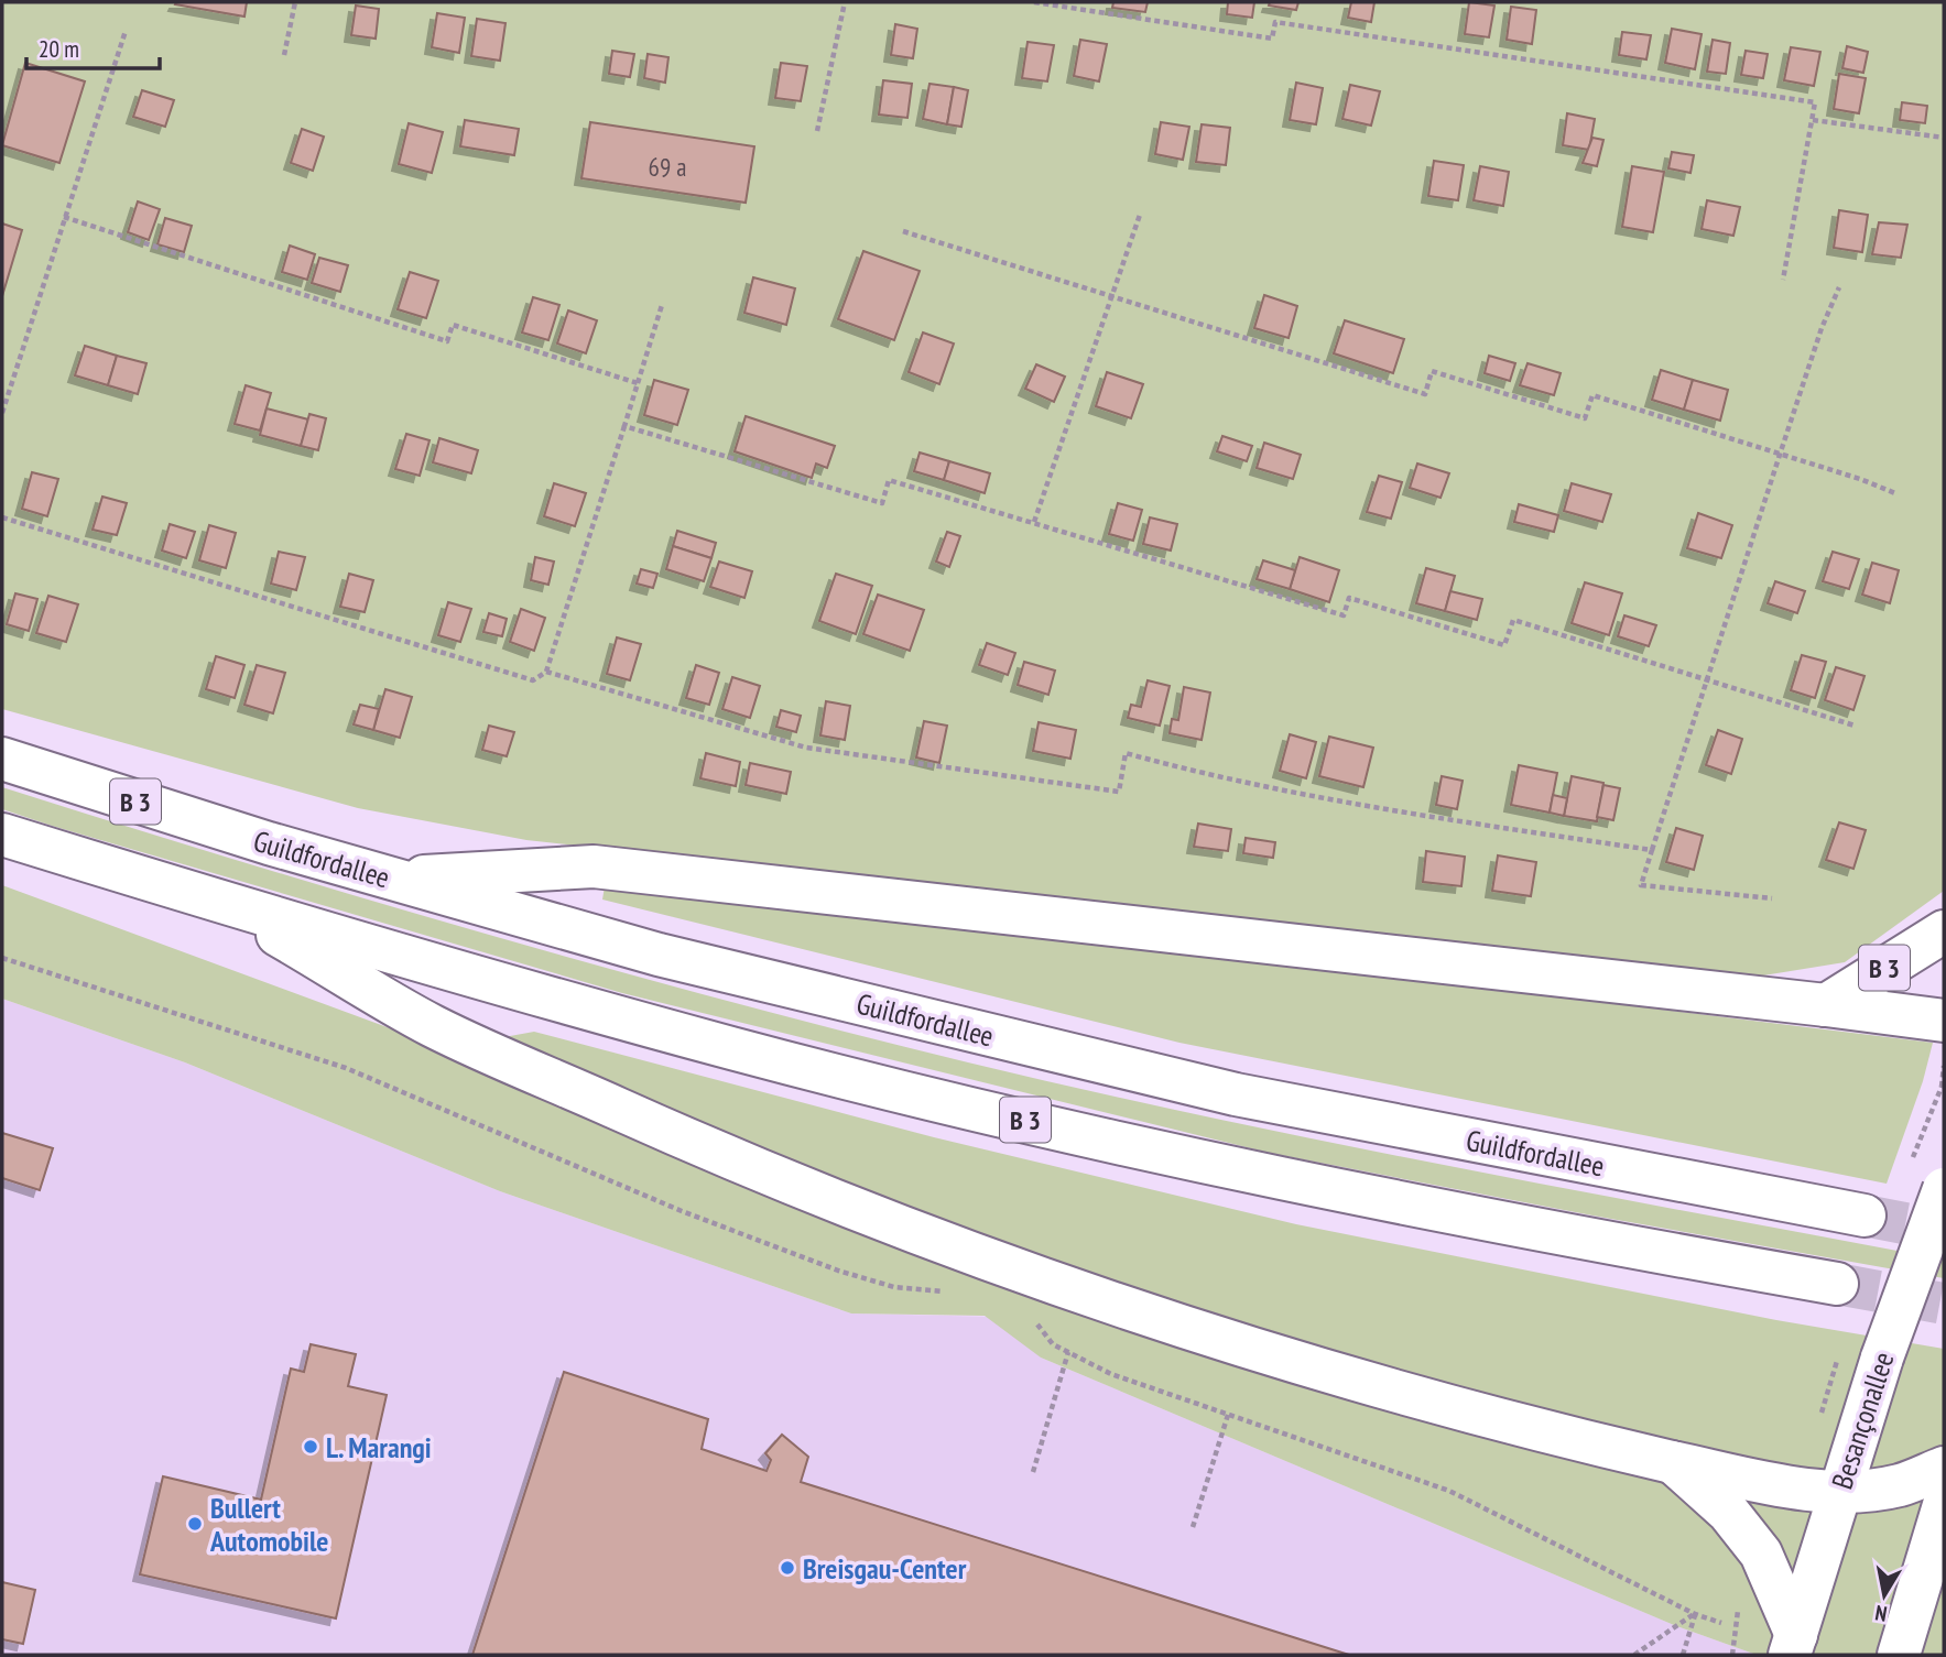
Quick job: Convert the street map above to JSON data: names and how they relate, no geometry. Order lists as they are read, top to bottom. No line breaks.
{"streets":{"main road":["B 3","Guildfordallee","Besançonallee"]},"crossings":[["B 3","Guildfordallee"]],"places":["L. Marangi","Bullert Automobile","Breisgau-Center"],"house_numbers":["69 a"],"scale_bar":"20 m","north":"bottom"}
